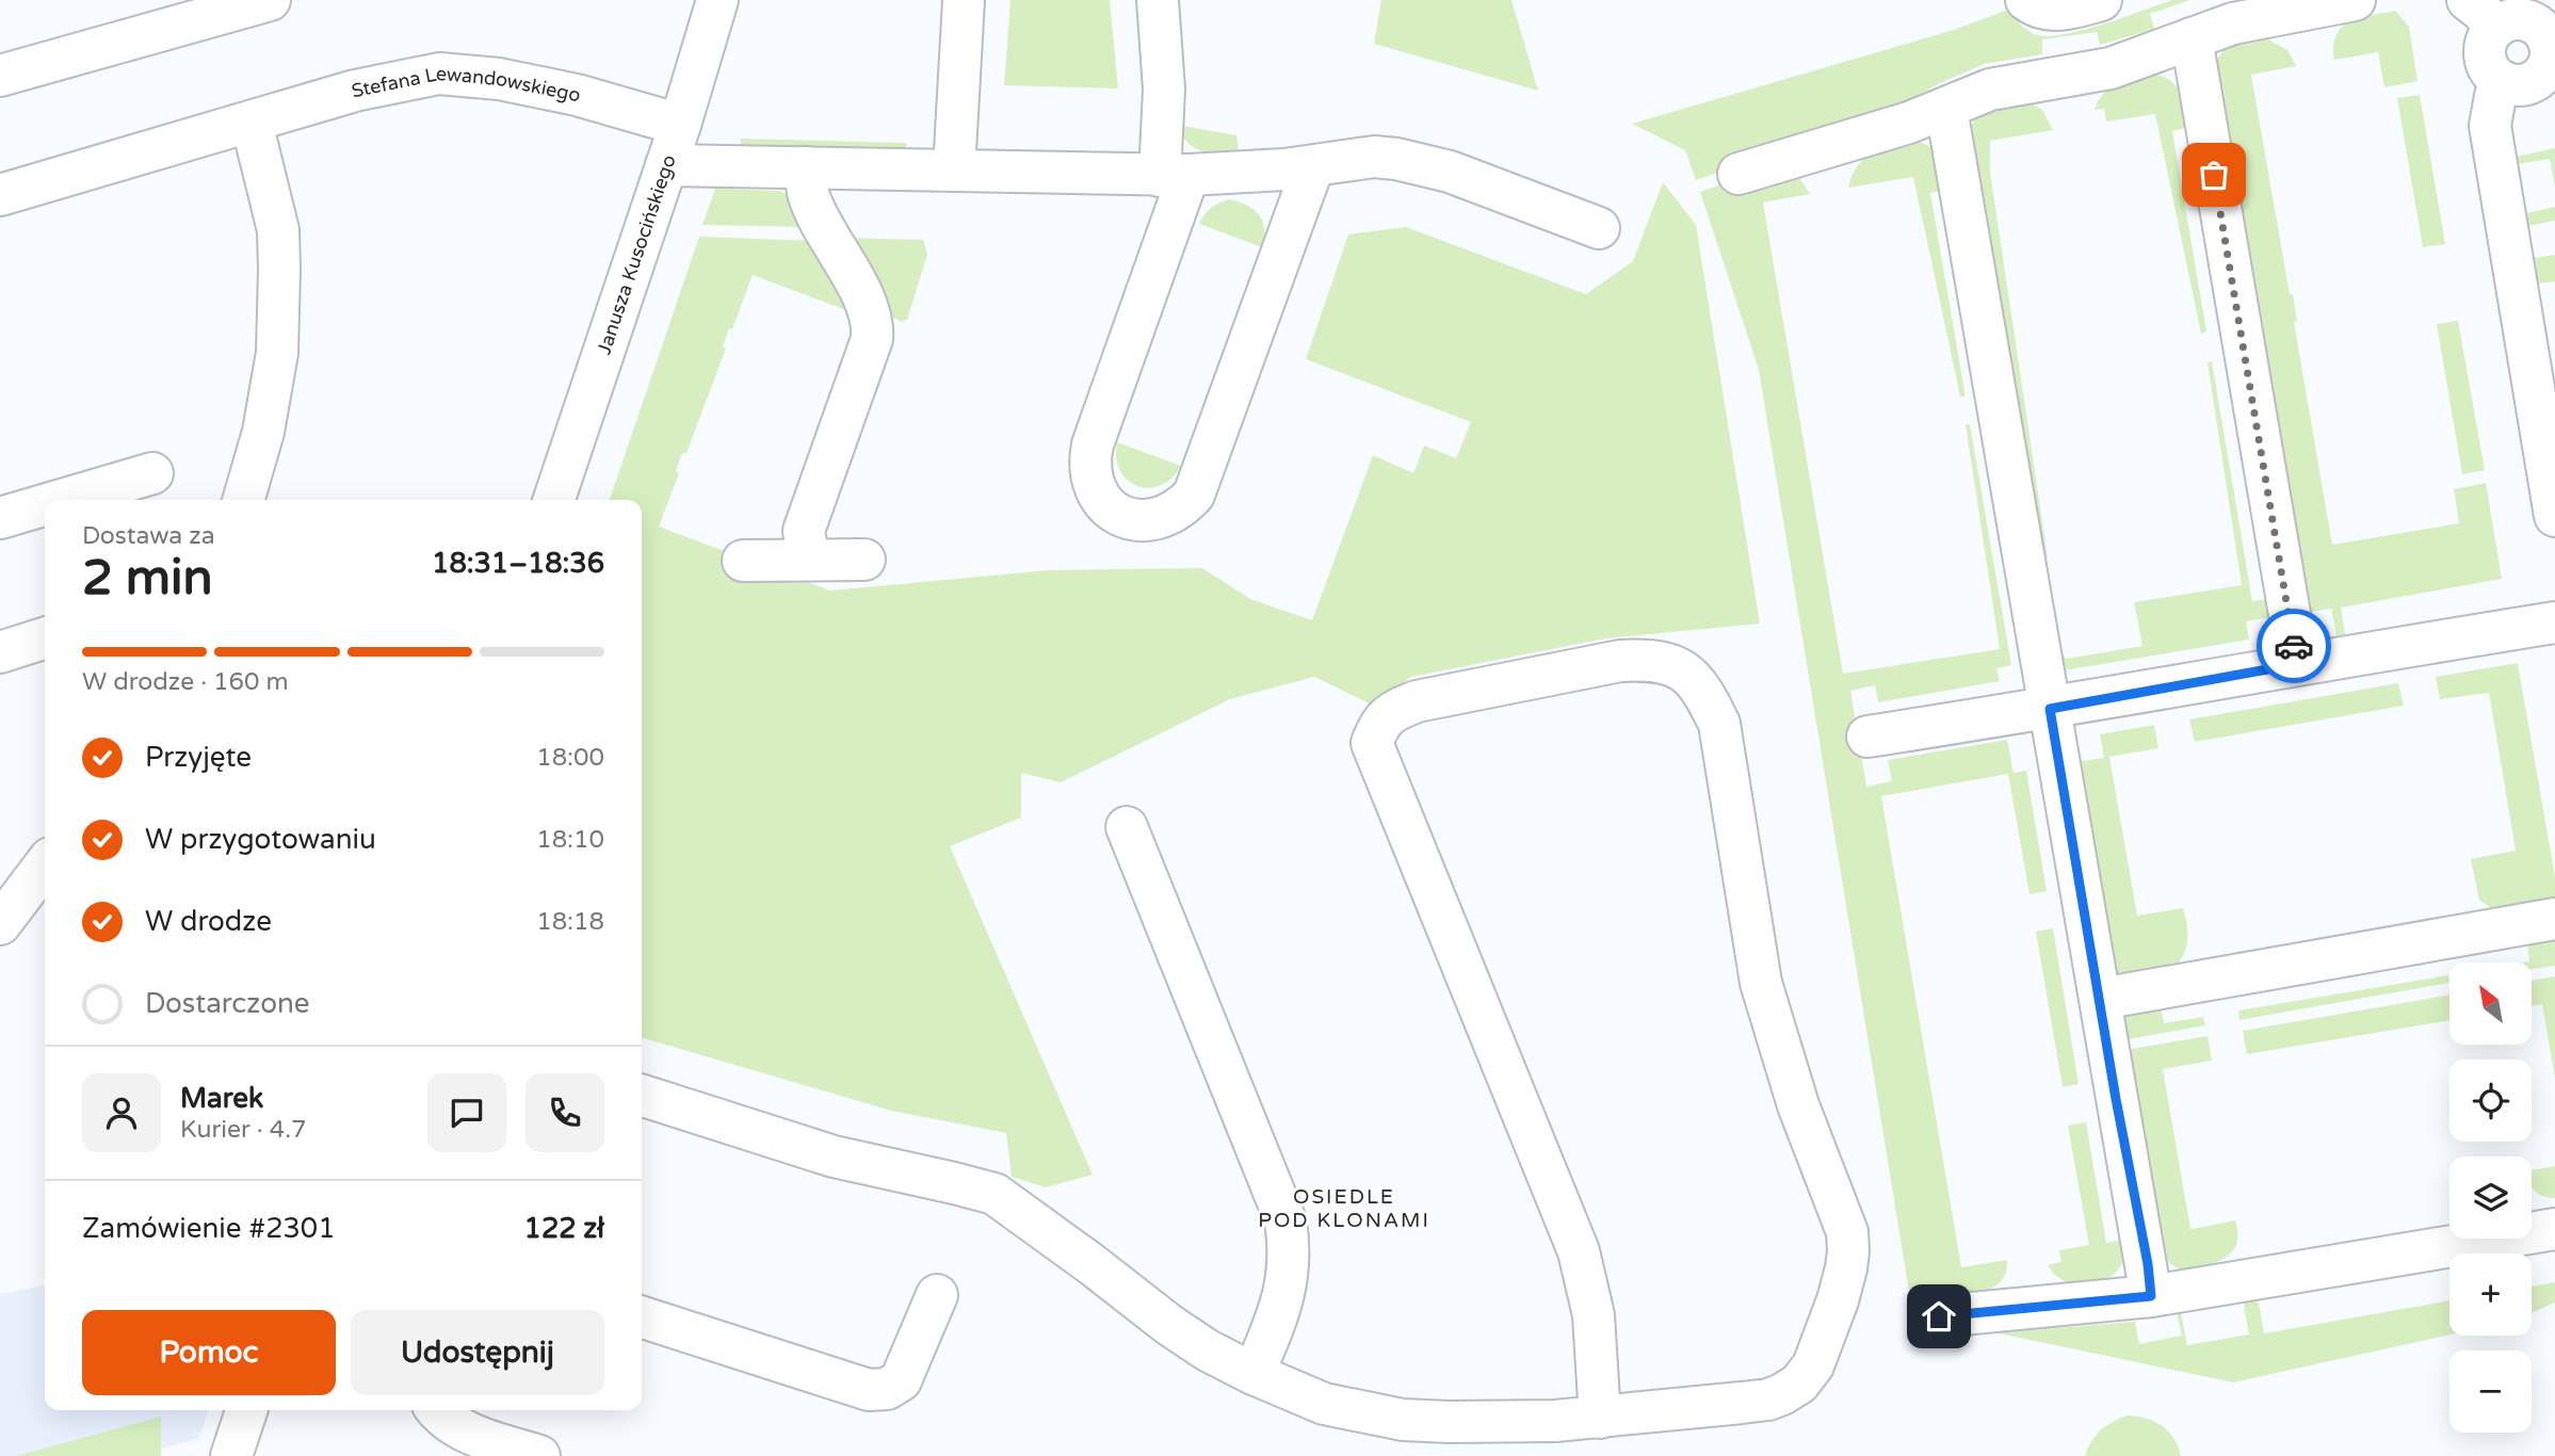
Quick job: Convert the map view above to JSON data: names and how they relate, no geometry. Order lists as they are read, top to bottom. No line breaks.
{"streets":{"street":["Stefana Lewandowskiego","Janusza Kusocińskiego"]},"crossings":[["Stefana Lewandowskiego","Janusza Kusocińskiego"]],"districts":["OSIEDLE POD KLONAMI"],"north":"top left","page":{"heading":["2 min","Dostawa za","18:31–18:36"],"panel":["Marek","Kurier · 4.7","Zamówienie #2301","122 zł"],"bar":"W drodze · 160 m","list":[["Przyjęte","18:00"],["W przygotowaniu","18:10"],["W drodze","18:18"],"Dostarczone"],"map_buttons":["+","−"],"buttons":["Pomoc","Udostępnij"]}}
